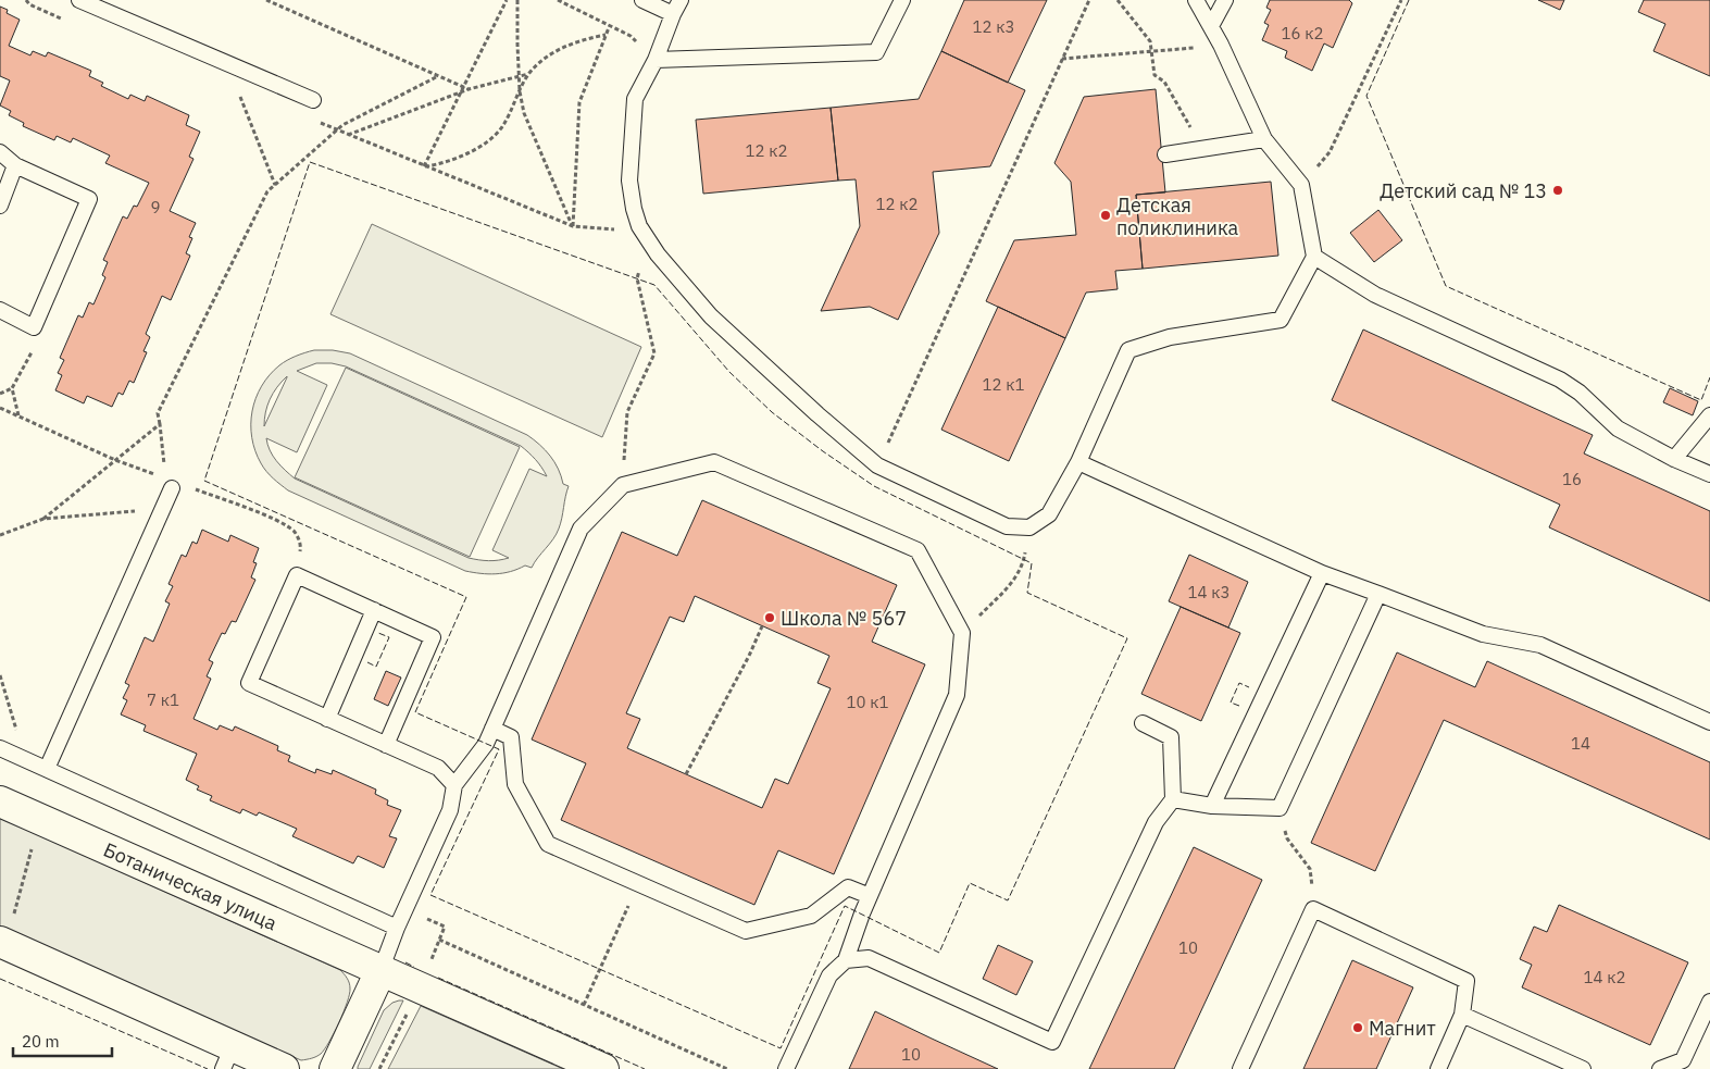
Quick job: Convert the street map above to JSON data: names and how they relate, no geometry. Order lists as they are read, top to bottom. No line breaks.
{"streets":{"street":["Ботаническая улица"]},"places":["Детский сад № 13","Детская поликлиника","Школа № 567","Магнит"],"house_numbers":["12 к3","16 к2","12 к2","12 к2","9","12 к1","16","14 к3","7 к1","10 к1","14","10","14 к2","10"],"scale_bar":"20 m"}
